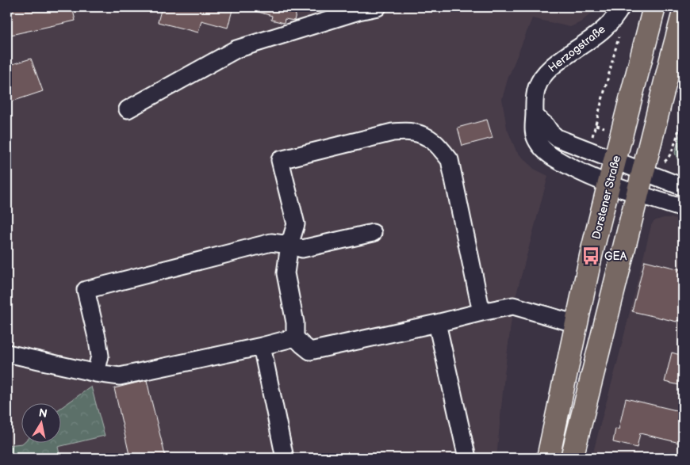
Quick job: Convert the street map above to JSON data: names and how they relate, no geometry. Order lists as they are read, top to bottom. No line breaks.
{"streets":{"main road":["Dorstener Straße"],"street":["Herzogstraße"]},"crossings":[["Herzogstraße","Dorstener Straße"]],"places":{"bus stop":["GEA"]},"north":"top"}
